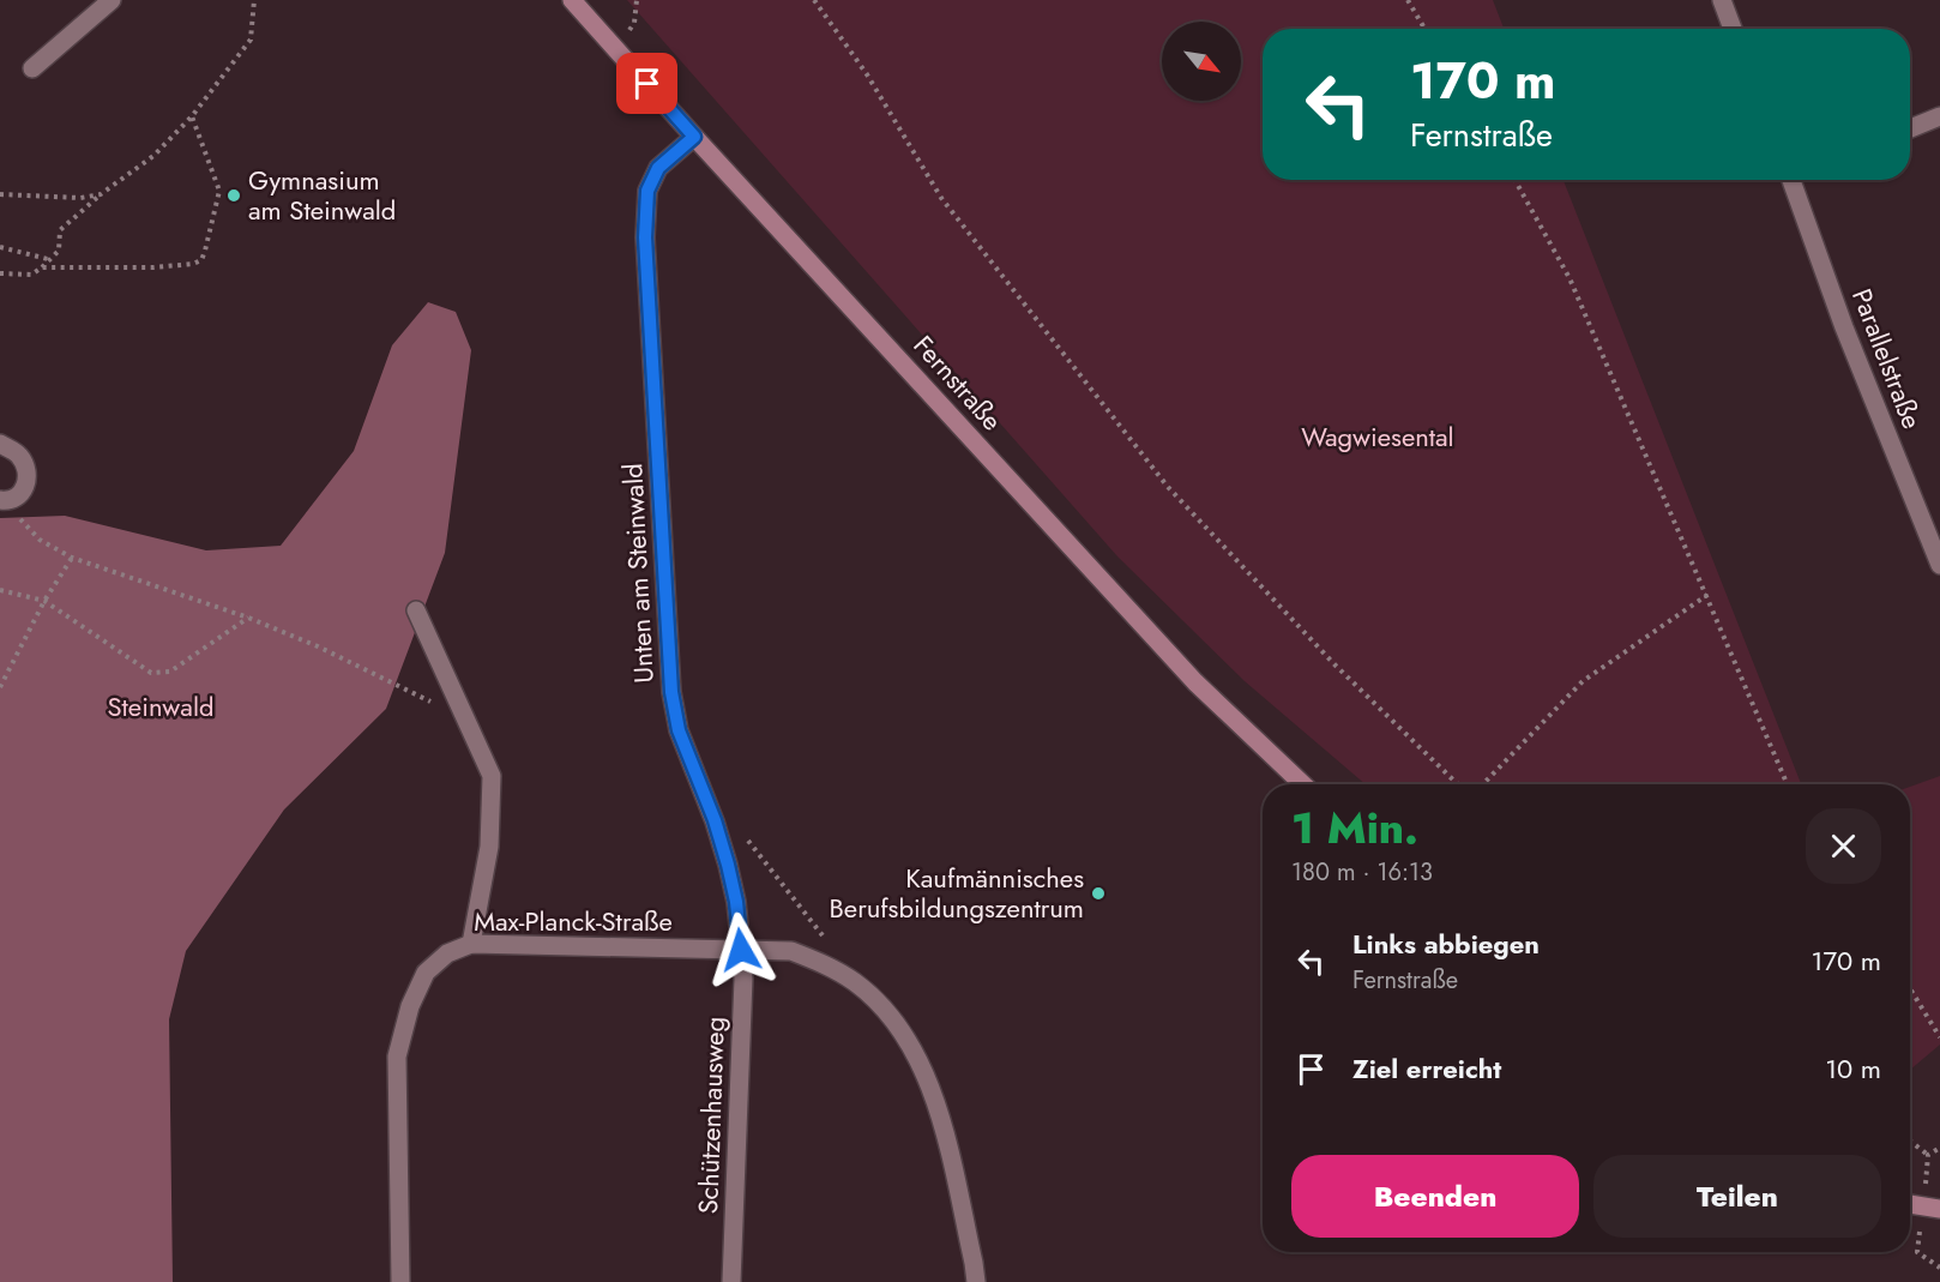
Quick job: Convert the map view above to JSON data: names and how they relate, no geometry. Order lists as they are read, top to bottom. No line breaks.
{"streets":{"main road":["Fernstraße"],"street":["Parallelstraße","Unten am Steinwald","Max-Planck-Straße","Schützenhausweg"]},"crossings":[["Fernstraße","Unten am Steinwald"],["Unten am Steinwald","Max-Planck-Straße"],["Unten am Steinwald","Schützenhausweg"],["Max-Planck-Straße","Schützenhausweg"]],"parks":["Wagwiesental","Steinwald"],"places":["Gymnasium am Steinwald","Kaufmännisches Berufsbildungszentrum"],"north":"bottom right","page":{"turn":["170 m","Fernstraße"],"heading":["1 Min.","180 m · 16:13"],"list":[{"name":"Links abbiegen","note":"Fernstraße","value":"170 m"},{"name":"Ziel erreicht","value":"10 m"}],"buttons":["Beenden","Teilen"]}}
